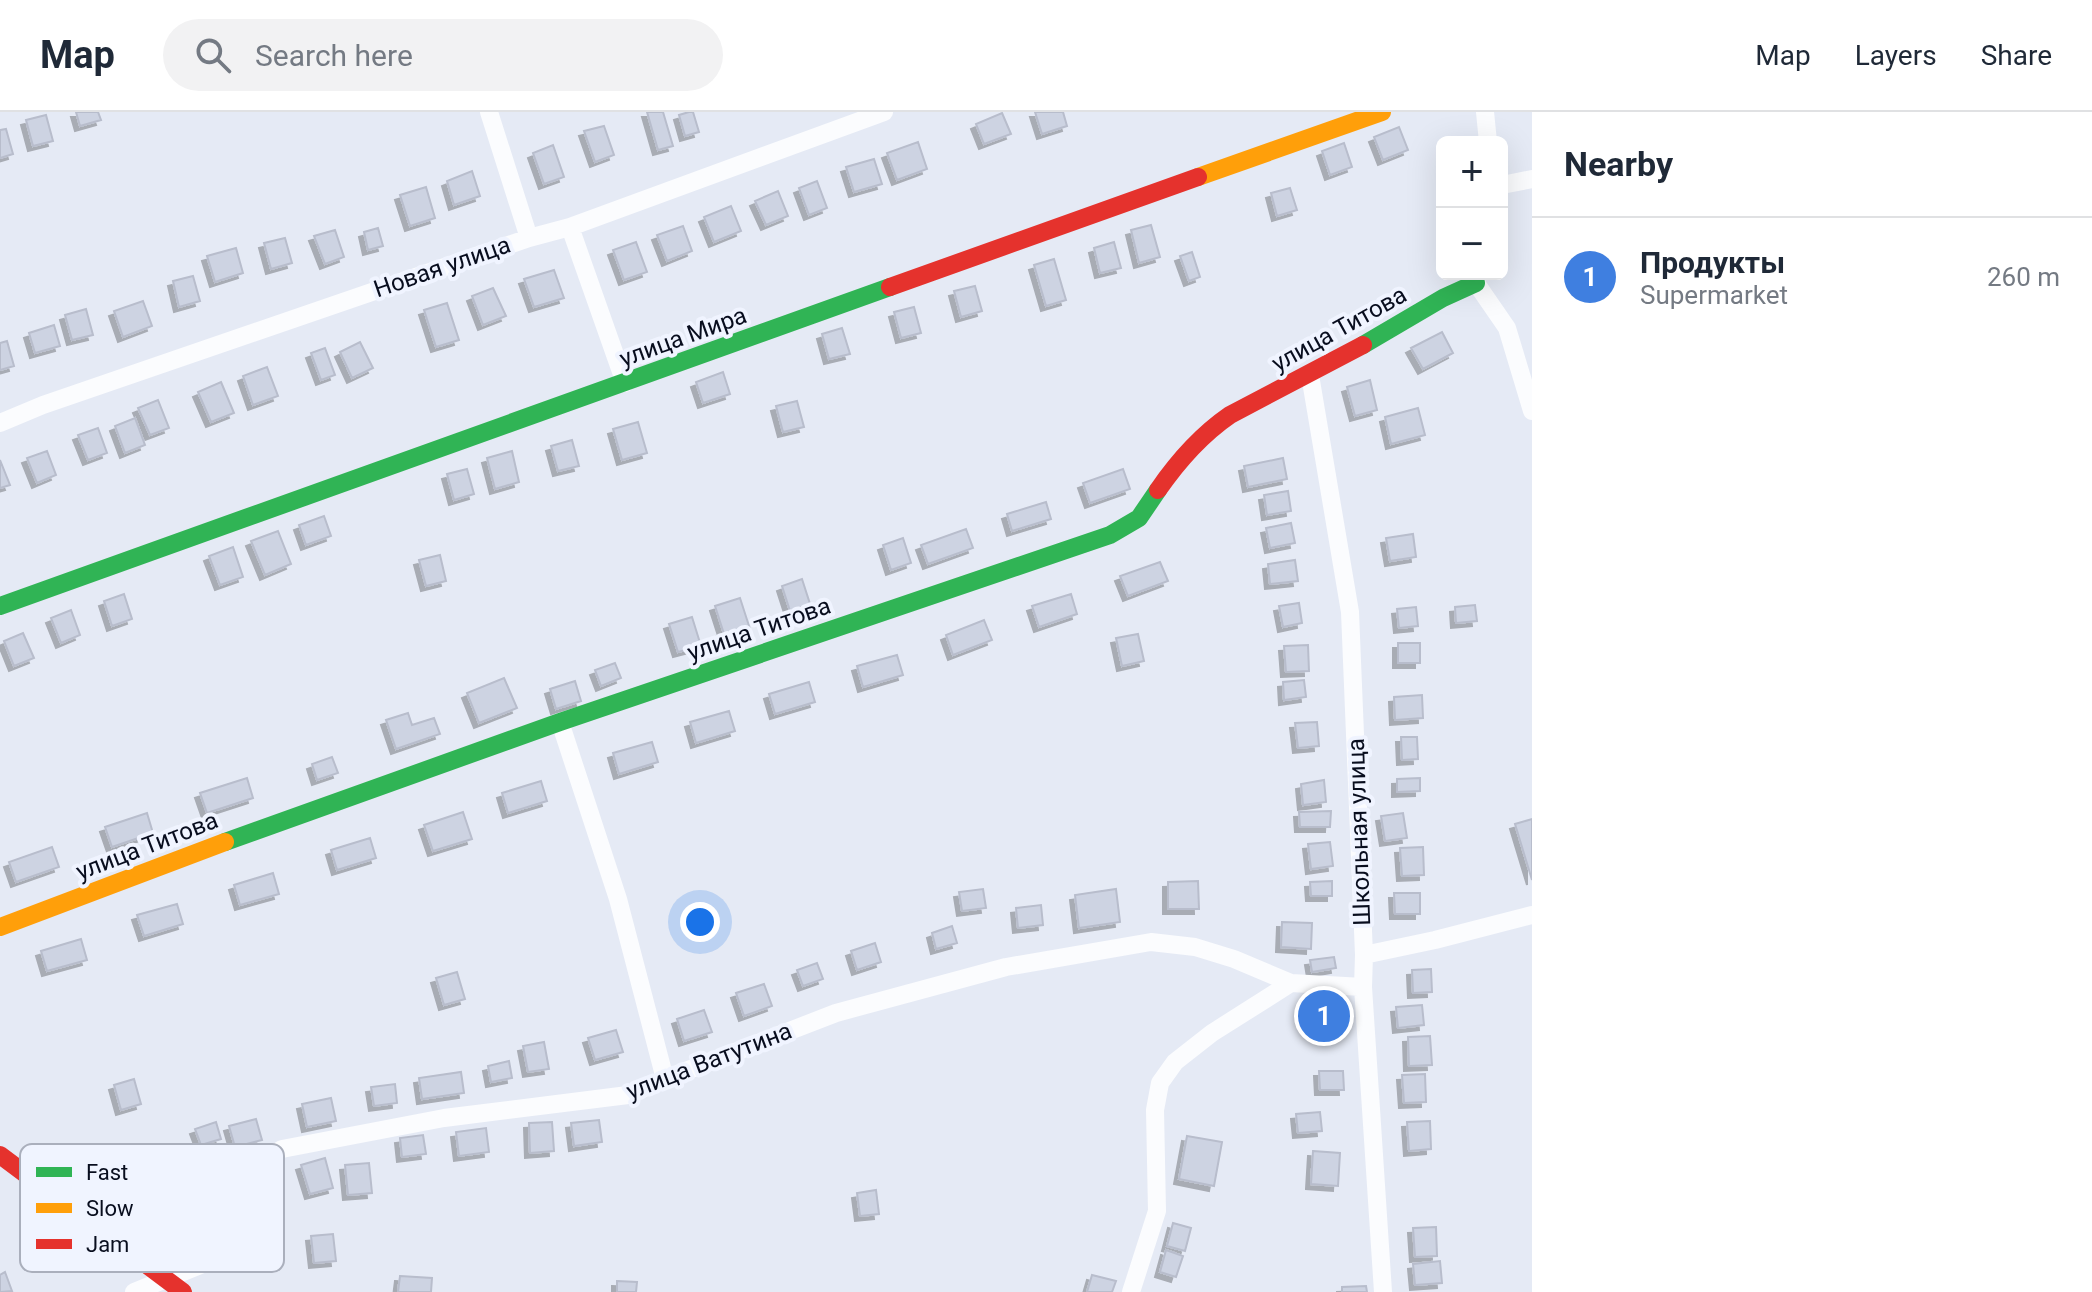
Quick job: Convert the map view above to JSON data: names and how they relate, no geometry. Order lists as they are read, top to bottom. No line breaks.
{"streets":{"street":["Новая улица","улица Титова","улица Мира","Школьная улица","улица Ватутина"]},"crossings":[["улица Титова","Школьная улица"],["Школьная улица","улица Ватутина"]],"legend":["Fast","Slow","Jam"],"page":{"header":"Map","search":"Search here","nav":["Map","Layers","Share"],"heading":"Nearby","map_buttons":["+","−"],"list":[{"mark":"1","name":"Продукты","note":"Supermarket","value":"260 m"}],"pins":"1"}}
